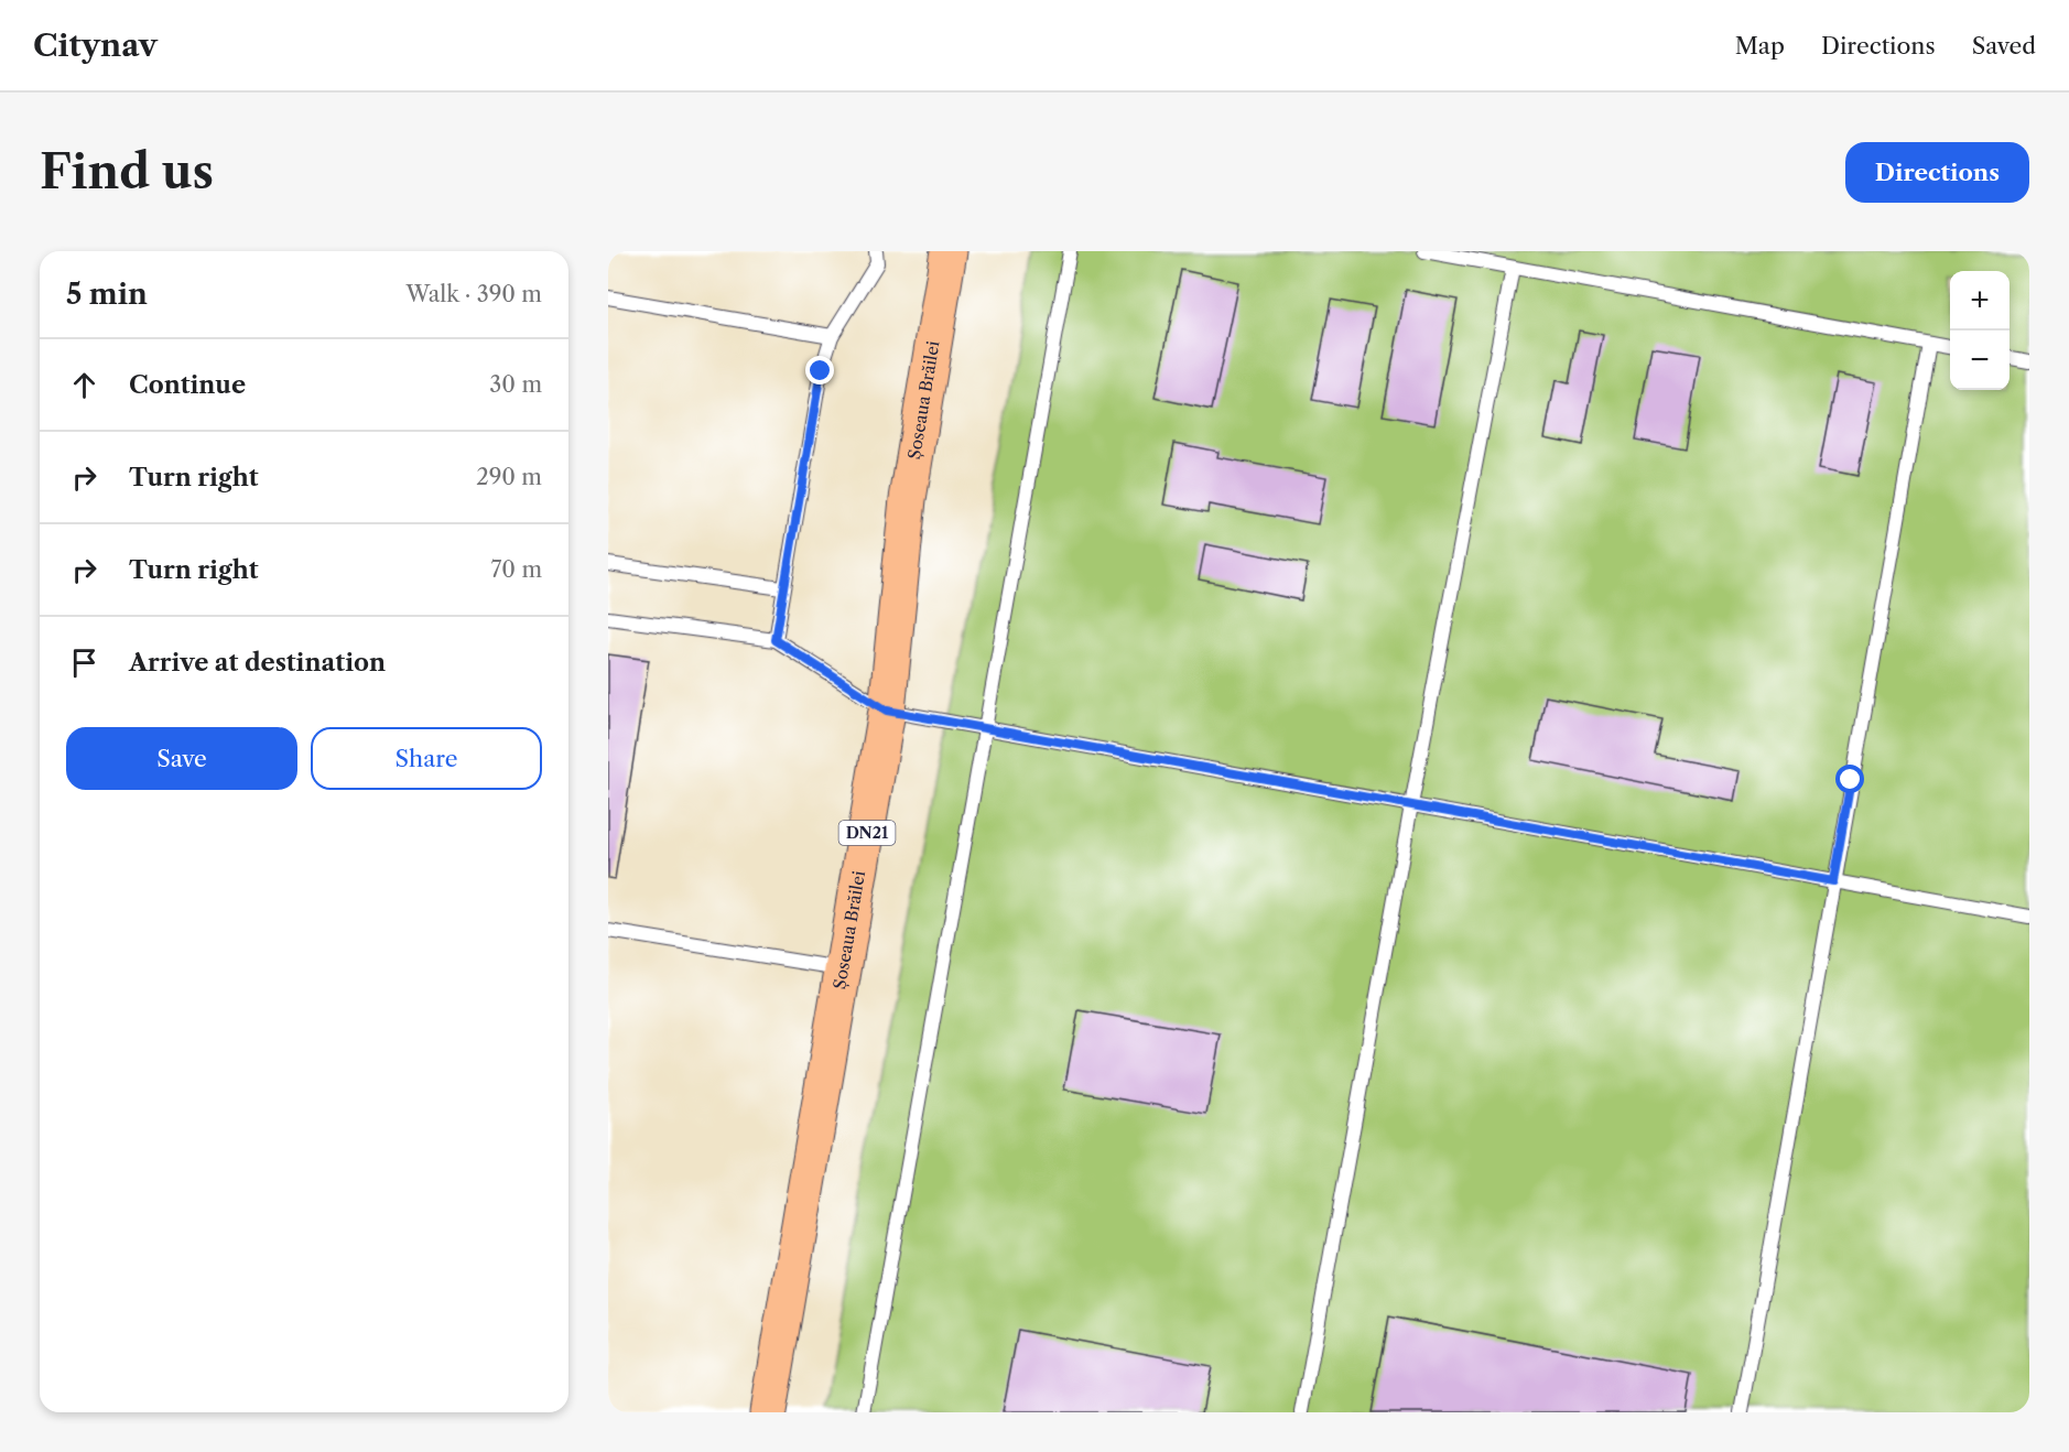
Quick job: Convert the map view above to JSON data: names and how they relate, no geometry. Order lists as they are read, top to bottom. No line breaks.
{"streets":{"highway":["Șoseaua Brăilei","DN21"]},"page":{"header":"Citynav","nav":["Map","Directions","Saved"],"buttons":["Directions",["Save","Share"]],"title":"Find us","heading":["5 min","Walk · 390 m"],"map_buttons":["+","−"],"list":[["Continue","30 m"],["Turn right","290 m"],["Turn right","70 m"],"Arrive at destination"]}}
